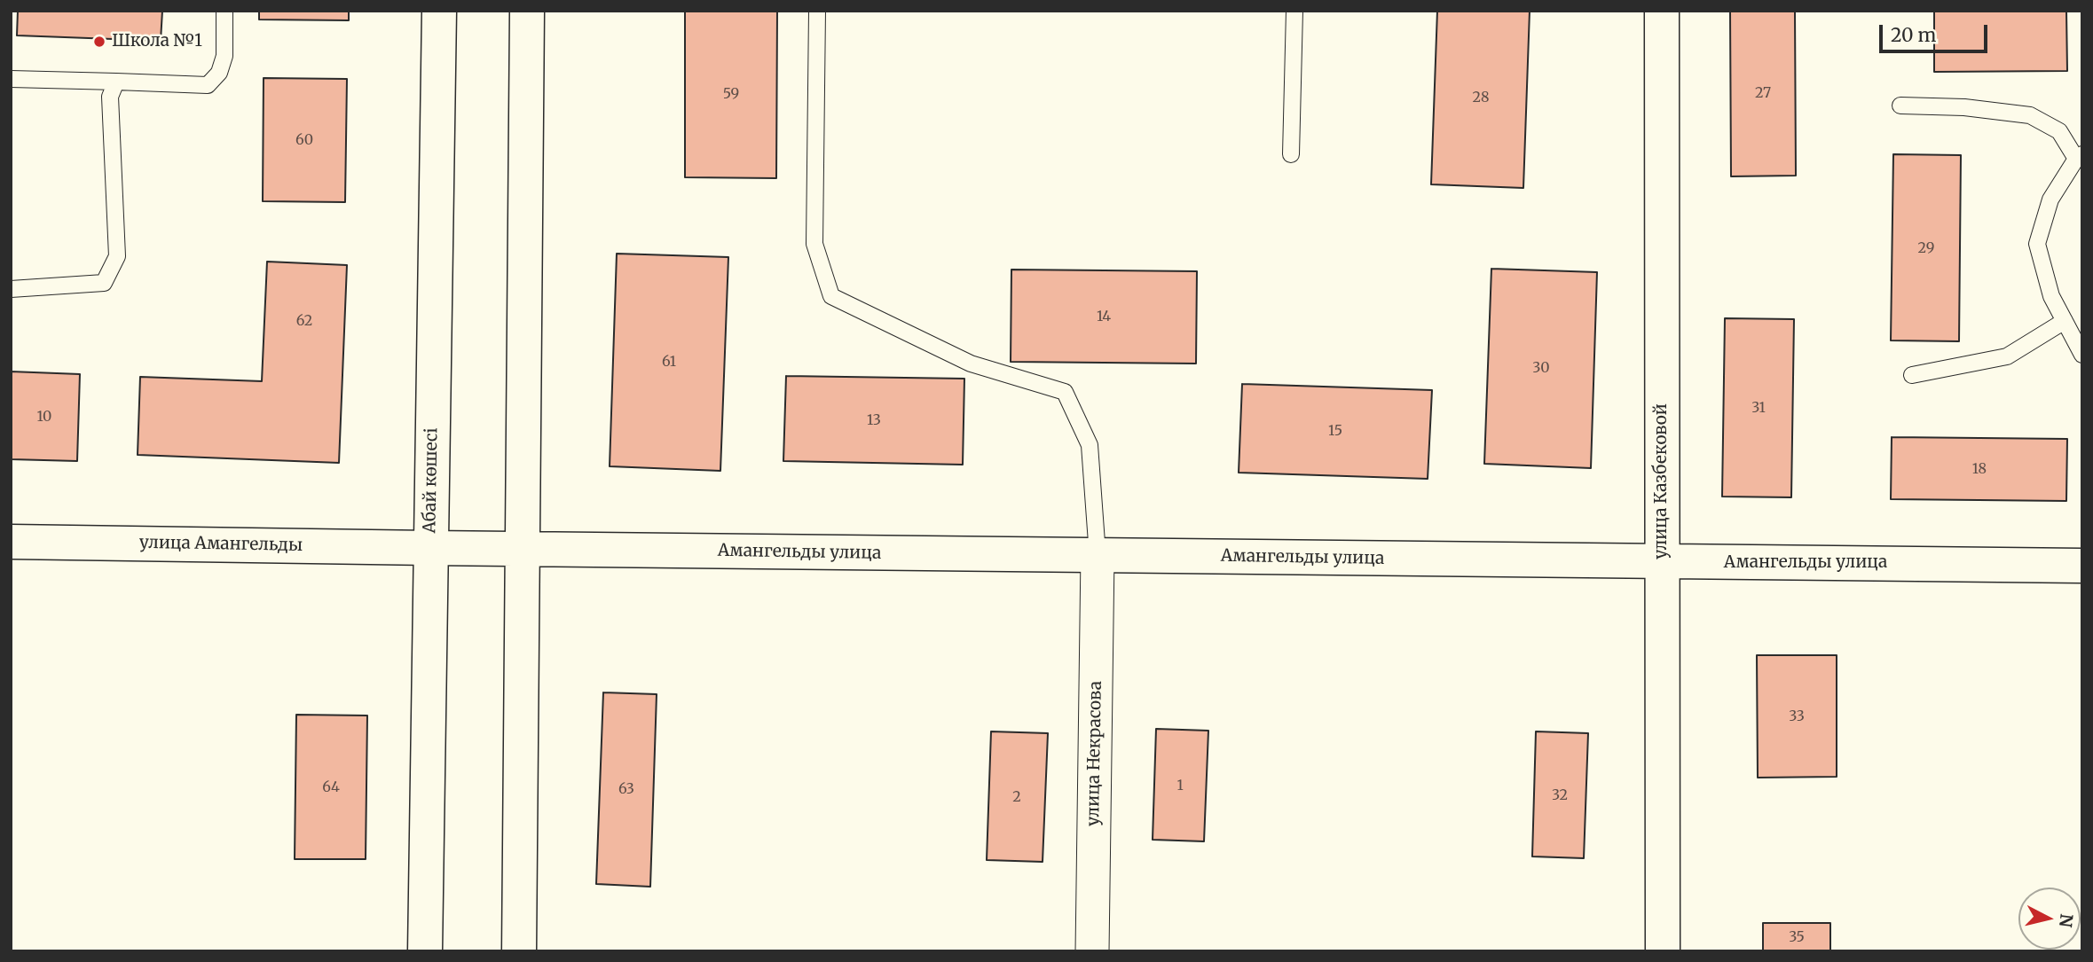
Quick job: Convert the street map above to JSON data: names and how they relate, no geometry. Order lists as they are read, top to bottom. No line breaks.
{"streets":{"street":["Абай көшесі","улица Казбековой","улица Амангельды","Амангельды улица","улица Некрасова"]},"crossings":[["Абай көшесі","улица Амангельды"],["улица Казбековой","Амангельды улица"],["улица Амангельды","Амангельды улица"],["Амангельды улица","улица Некрасова"]],"places":["Школа №1"],"house_numbers":["27","59","28","60","29","14","62","61","30","31","10","13","15","18","33","1","64","63","32","2","35"],"scale_bar":"20 m","north":"right"}
